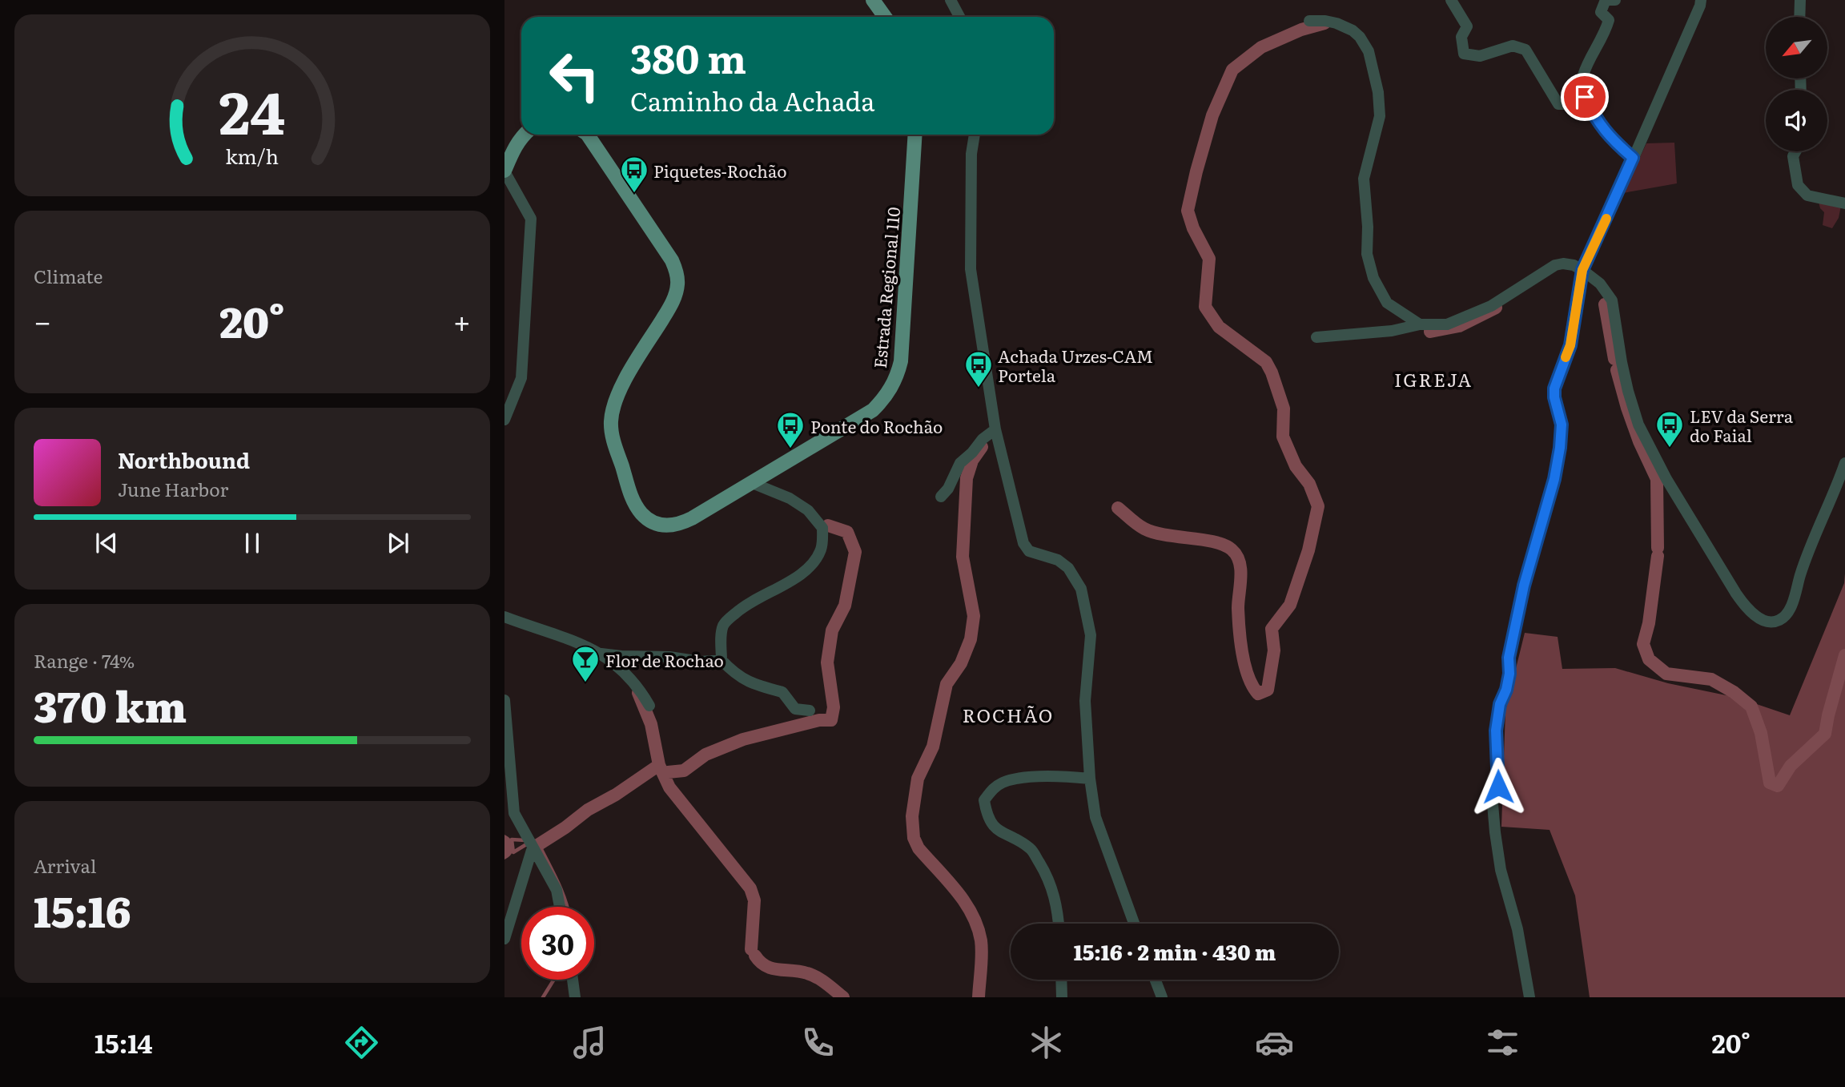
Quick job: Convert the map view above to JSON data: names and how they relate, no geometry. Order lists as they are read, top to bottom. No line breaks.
{"streets":{"main road":["Estrada Regional 110"]},"districts":["IGREJA","ROCHÃO"],"places":{"bus stop":["Piquetes-Rochão","Achada Urzes-CAM Portela","LEV da Serra do Faial","Ponte do Rochão"],"bar":["Flor de Rochao"]},"north":"bottom left","page":{"turn":["380 m","Caminho da Achada"],"tile":["Climate",["Range · 74%","370 km"],["Arrival","15:16"]],"heat":["−","20°","+"],"song":["Northbound","June Harbor"],"limit":"30","trip":"15:16 · 2 min · 430 m","tabs":["15:14","20°"],"gauge":["24","km/h"]}}
